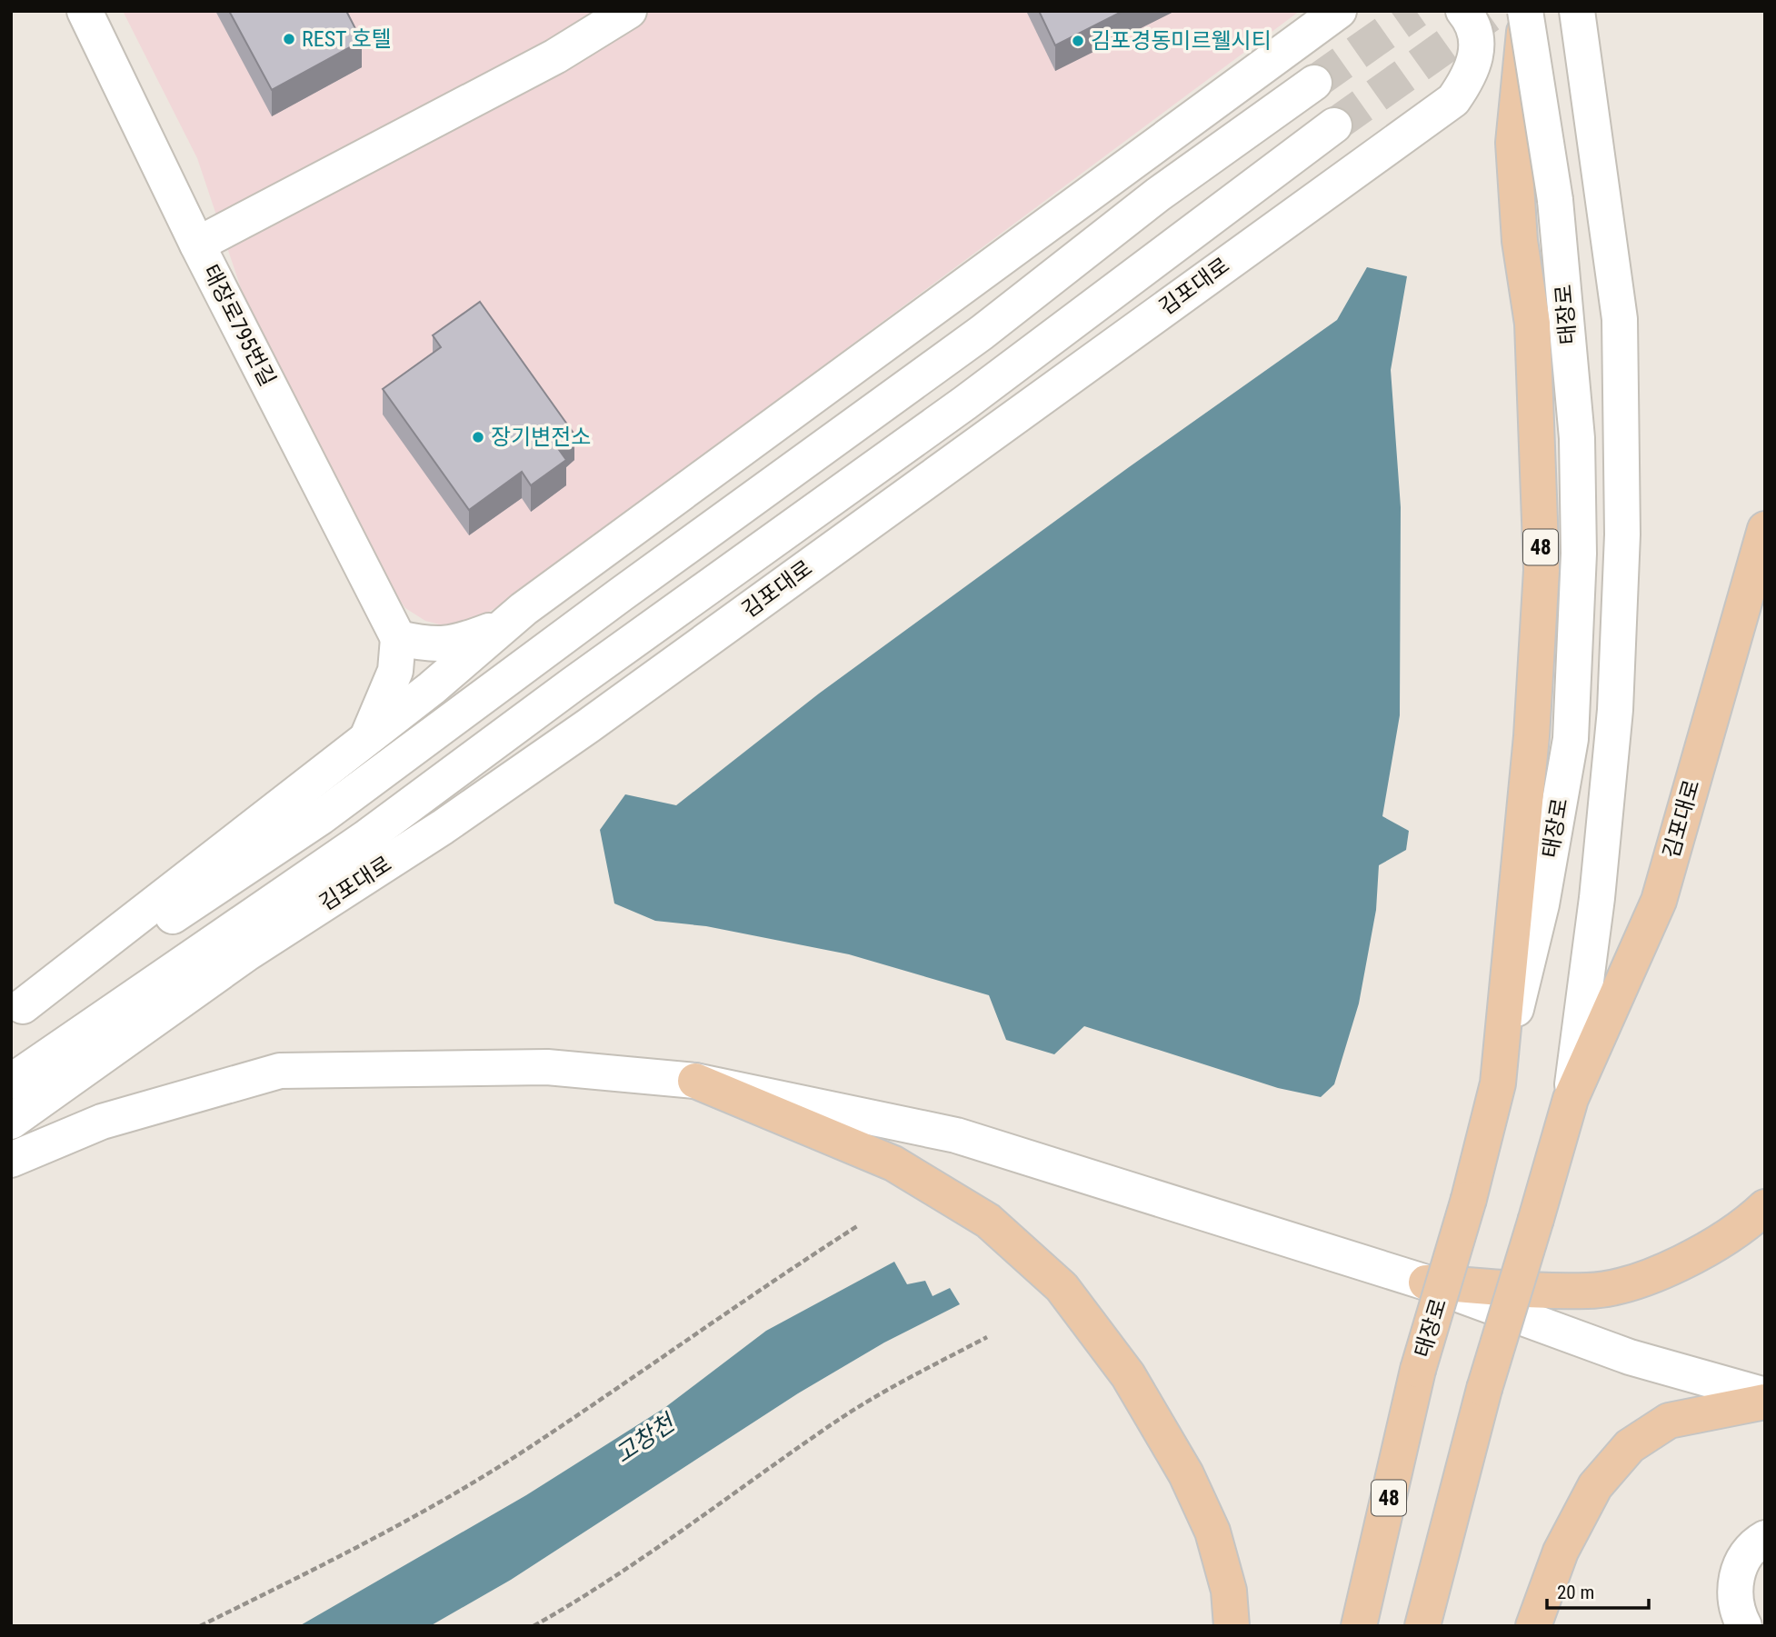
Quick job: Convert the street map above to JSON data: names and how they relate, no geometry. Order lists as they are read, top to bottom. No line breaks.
{"streets":{"main road":["김포대로","태장로","태장로795번길","48"]},"crossings":[["김포대로","태장로"],["태장로","48"]],"water":["고창천"],"places":["REST 호텔","김포경동미르웰시티","장기변전소"],"scale_bar":"20 m"}
